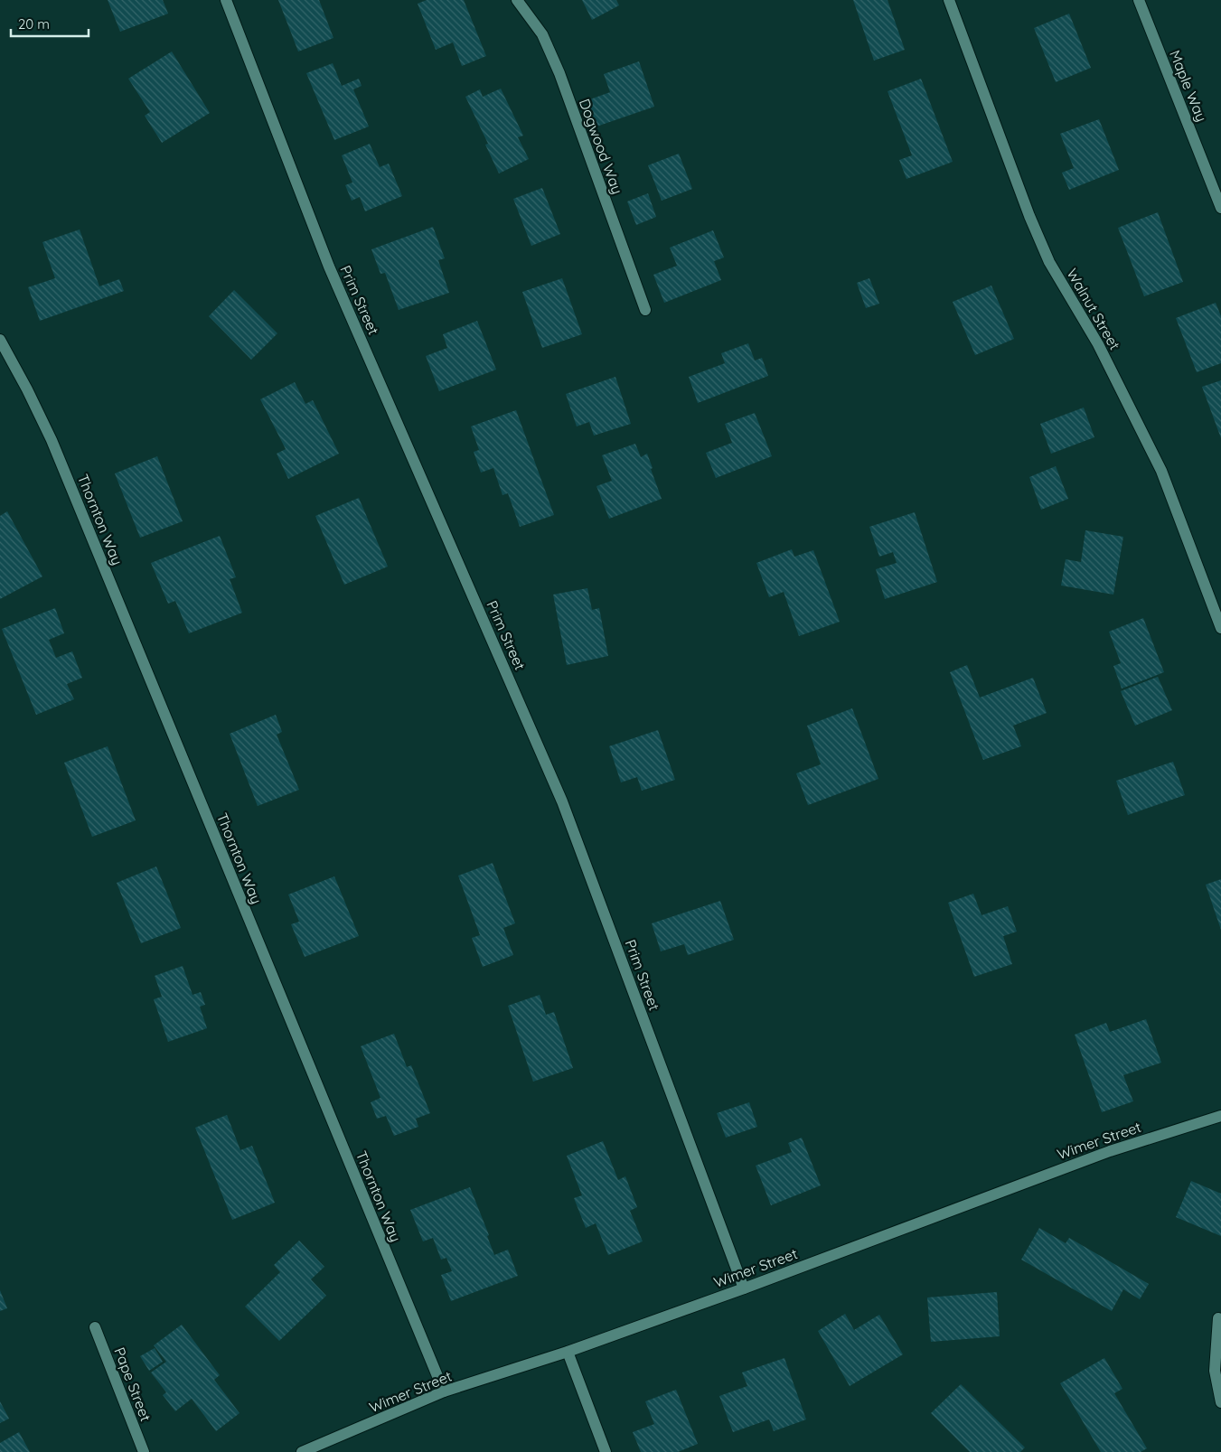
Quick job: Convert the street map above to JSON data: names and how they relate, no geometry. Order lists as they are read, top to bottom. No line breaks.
{"streets":{"street":["Maple Way","Dogwood Way","Prim Street","Walnut Street","Thornton Way","Wimer Street","Pape Street"]},"crossings":[["Prim Street","Wimer Street"],["Thornton Way","Wimer Street"]],"scale_bar":"20 m"}
